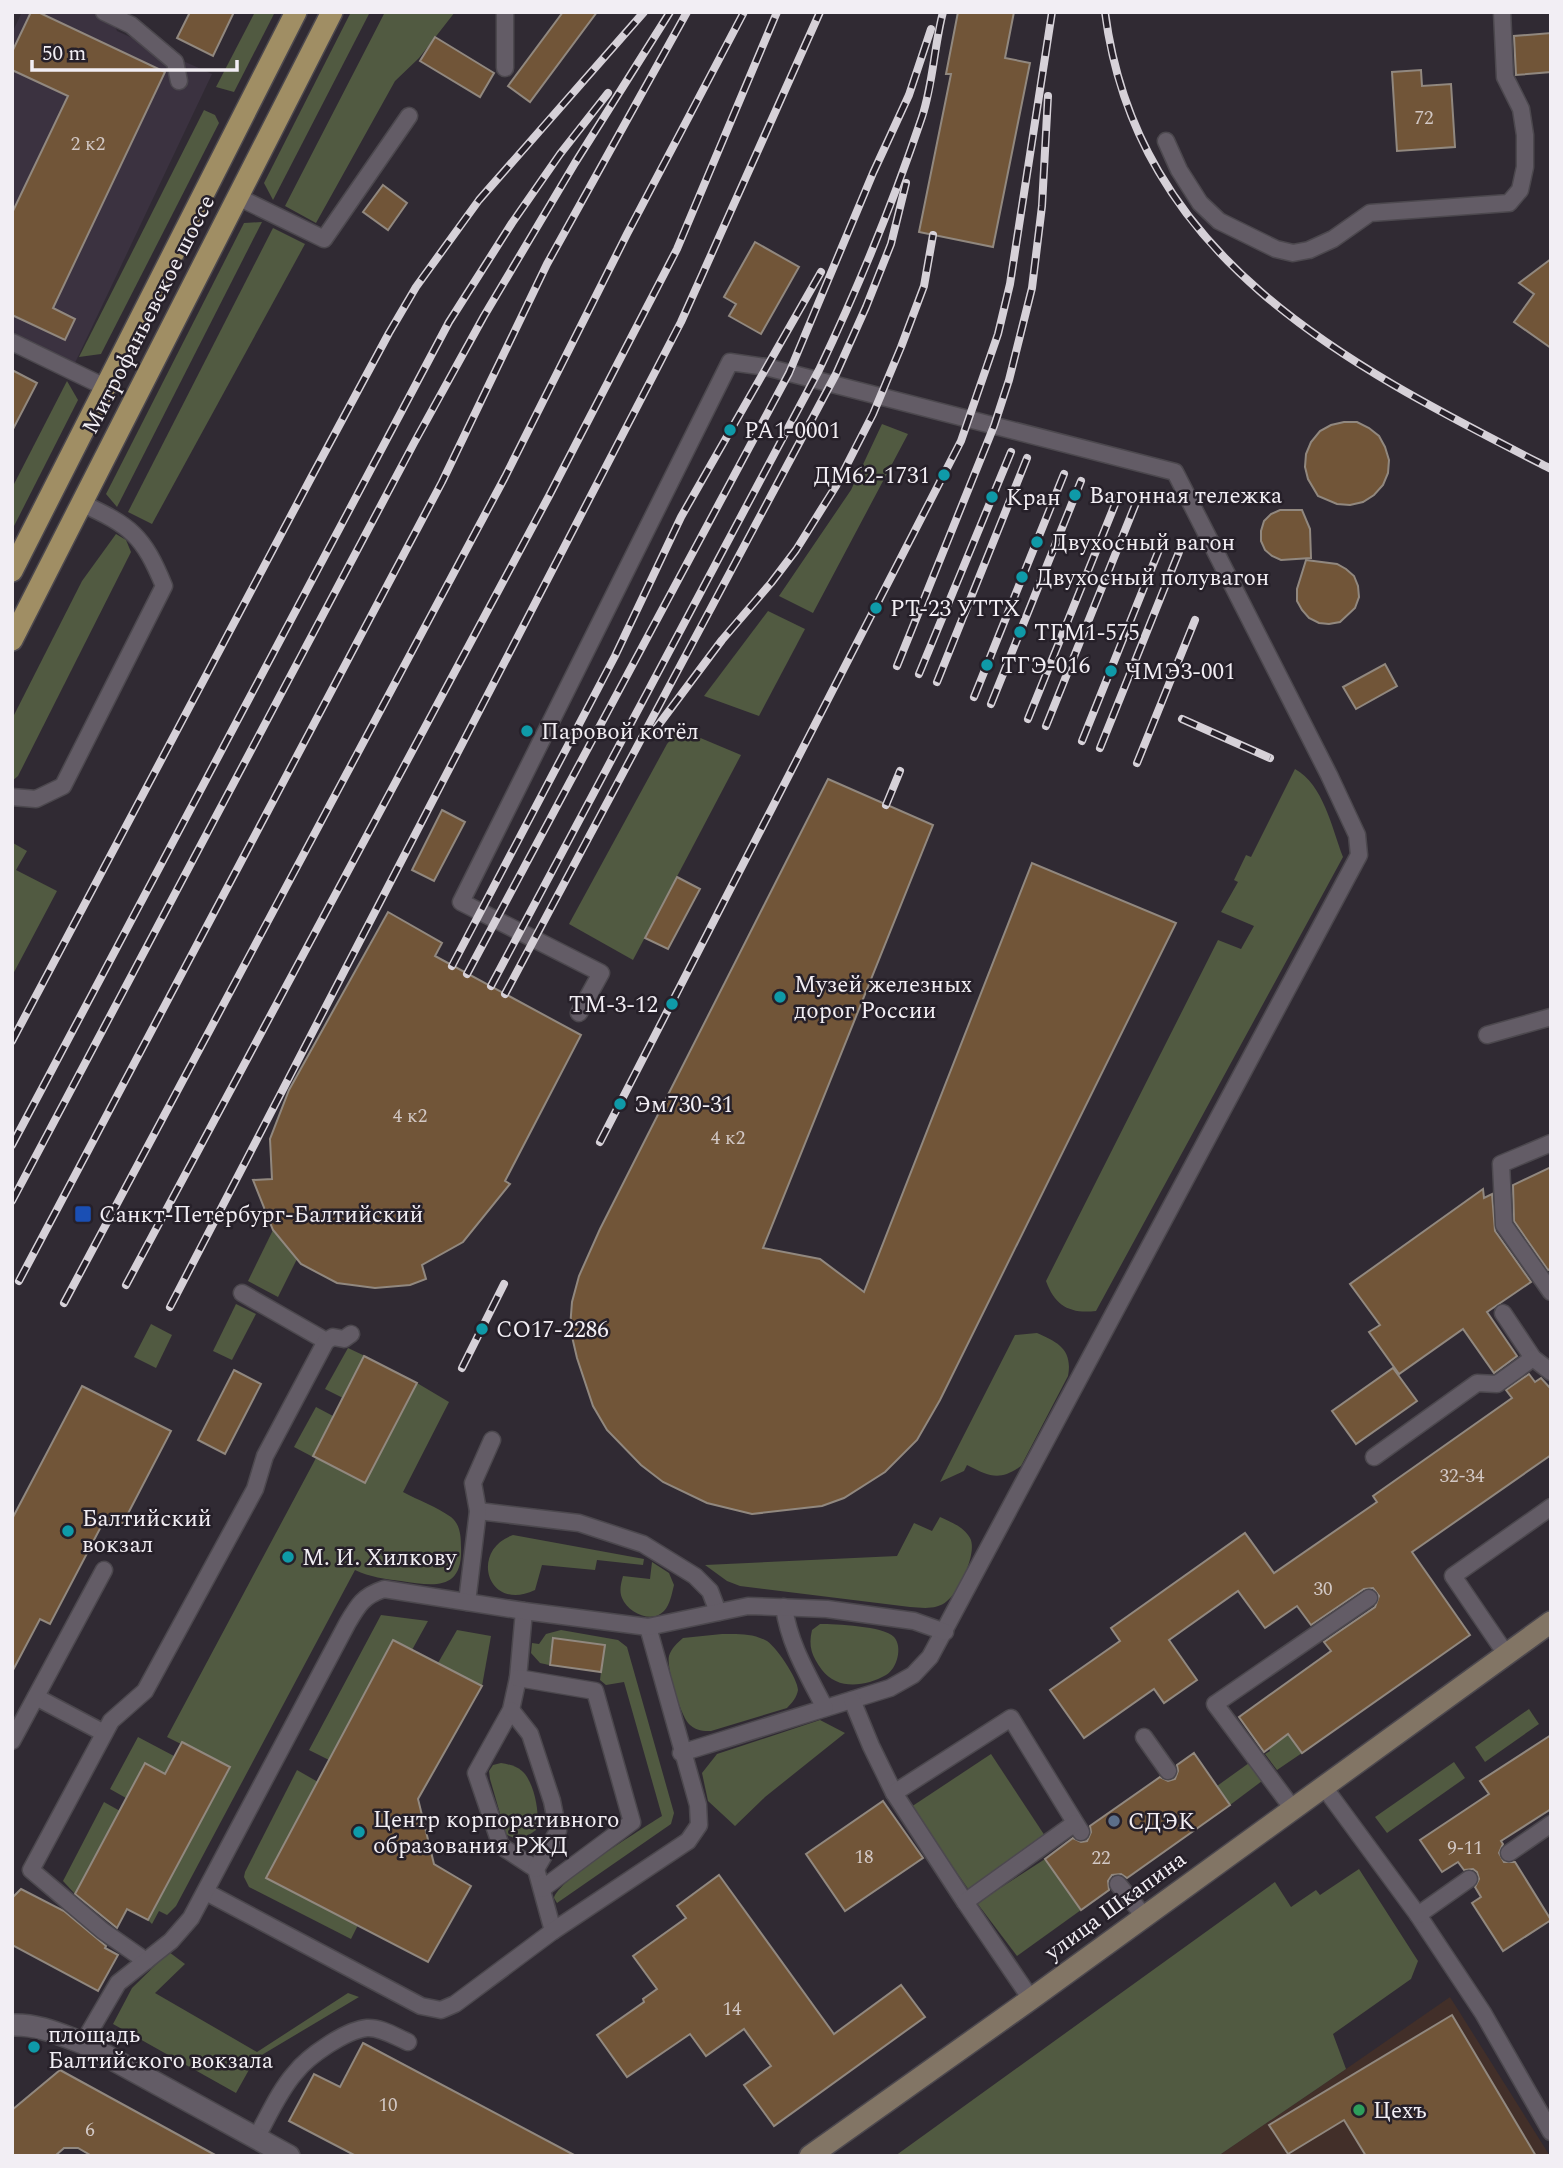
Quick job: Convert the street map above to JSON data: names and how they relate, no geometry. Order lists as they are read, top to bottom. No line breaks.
{"streets":{"main road":["Митрофаньевское шоссе","улица Шкапина"]},"places":{"other":["РА1-0001","ДМ62-1731","Вагонная тележка","Кран","Двухосный вагон","Двухосный полувагон","РТ-23 УТТХ","ТГМ1-575","ТГЭ-016","ЧМЭ3-001","Паровой котёл","Музей железных дорог России","ТМ-3-12","Эм730-31","СО17-2286","Балтийский вокзал","М. И. Хилкову","СДЭК","Центр корпоративного образования РЖД","площадь Балтийского вокзала","Цехъ"],"transit":["Санкт-Петербург-Балтийский"]},"house_numbers":["72","2 к2","4 к2","4 к2","32-34","30","9-11","18","22","14","10","6"],"scale_bar":"50 m"}
